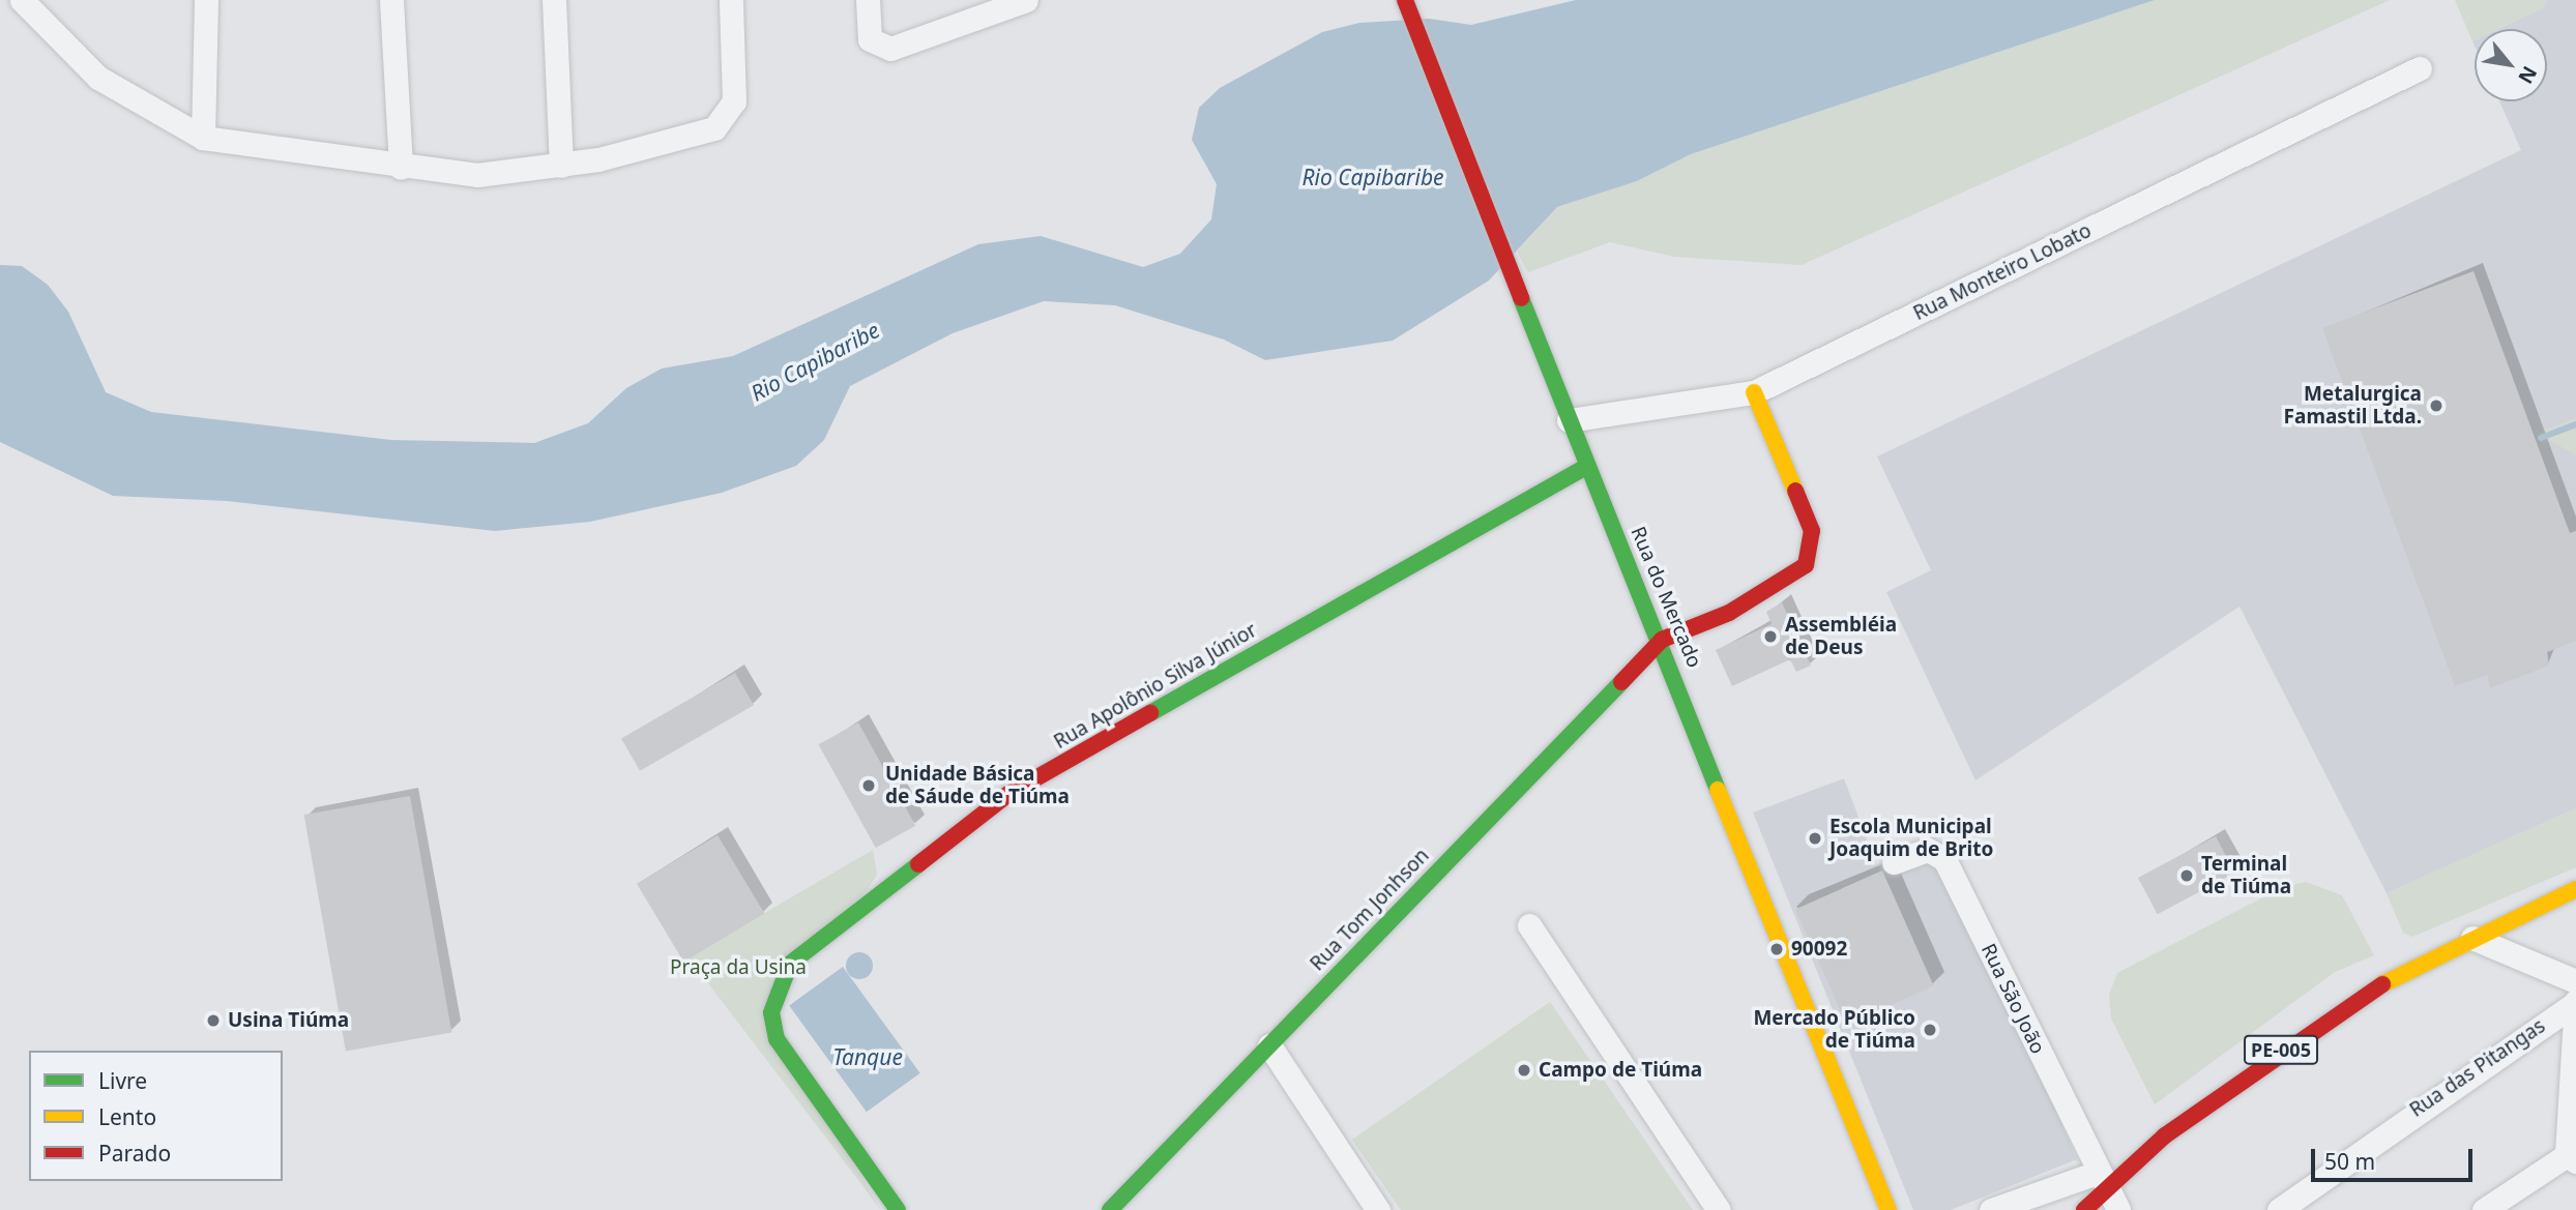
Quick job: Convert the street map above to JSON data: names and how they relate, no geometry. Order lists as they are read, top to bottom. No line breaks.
{"streets":{"street":["Rua Monteiro Lobato","Rua do Mercado","Rua Apolônio Silva Júnior","Rua Tom Jonhson","Rua São João","PE-005","Rua das Pitangas"]},"crossings":[["Rua Monteiro Lobato","Rua do Mercado"],["Rua Monteiro Lobato","Rua Tom Jonhson"],["Rua do Mercado","Rua Apolônio Silva Júnior"],["Rua do Mercado","Rua Tom Jonhson"],["Rua São João","PE-005"]],"water":["Rio Capibaribe","Tanque"],"parks":["Praça da Usina"],"places":["Metalurgica Famastil Ltda.","Assembléia de Deus","Unidade Básica de Sáude de Tiúma","Escola Municipal Joaquim de Brito","Terminal de Tiúma","90092","Usina Tiúma","Mercado Público de Tiúma","Campo de Tiúma"],"legend":["Livre","Lento","Parado"],"scale_bar":"50 m","north":"bottom right"}
